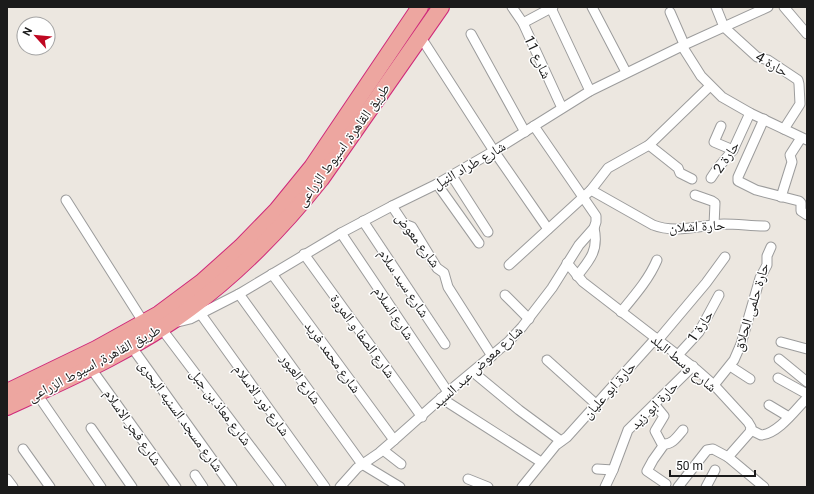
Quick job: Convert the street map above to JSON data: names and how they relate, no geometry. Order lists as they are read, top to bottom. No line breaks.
{"streets":{"highway":["طريق القاهرة, اسيوط الزراعى"],"street":["شارع 11","حارة 4","حارة 2","شارع طراد النيل","حارة اشلان","شارع معوض","شارع سيد سلام","حارة حلمى الحلاق","شارع السلام","حارة 1","شارع الصفا و المروة","شارع محمد فريد","شارع وسط البلد","شارع معوض عبد السيد","شارع العبور","حارة ابو عليان","شارع نور الاسلام","حارة ابو زيد","شارع معاذ بن جبل","شارع مسجد السنيه البحرى","شارع فجر الاسلام"]},"crossings":[["شارع 11","شارع طراد النيل"],["حارة 4","شارع طراد النيل"],["طريق القاهرة, اسيوط الزراعى","شارع طراد النيل"],["طريق القاهرة, اسيوط الزراعى","شارع معاذ بن جبل"],["طريق القاهرة, اسيوط الزراعى","شارع مسجد السنيه البحرى"],["طريق القاهرة, اسيوط الزراعى","شارع فجر الاسلام"],["شارع طراد النيل","شارع معوض"],["شارع طراد النيل","شارع سيد سلام"],["شارع طراد النيل","شارع السلام"],["شارع طراد النيل","شارع الصفا و المروة"],["شارع طراد النيل","شارع محمد فريد"],["شارع طراد النيل","شارع العبور"],["شارع طراد النيل","شارع نور الاسلام"],["شارع طراد النيل","شارع معاذ بن جبل"],["شارع معوض","شارع معوض عبد السيد"],["حارة حلمى الحلاق","شارع وسط البلد"],["شارع السلام","شارع معوض عبد السيد"],["حارة 1","شارع وسط البلد"],["شارع الصفا و المروة","شارع معوض عبد السيد"],["شارع محمد فريد","شارع معوض عبد السيد"],["شارع وسط البلد","شارع معوض عبد السيد"],["شارع وسط البلد","حارة ابو عليان"],["شارع وسط البلد","حارة ابو زيد"],["شارع معوض عبد السيد","شارع العبور"]],"scale_bar":"50 m","north":"top left"}
